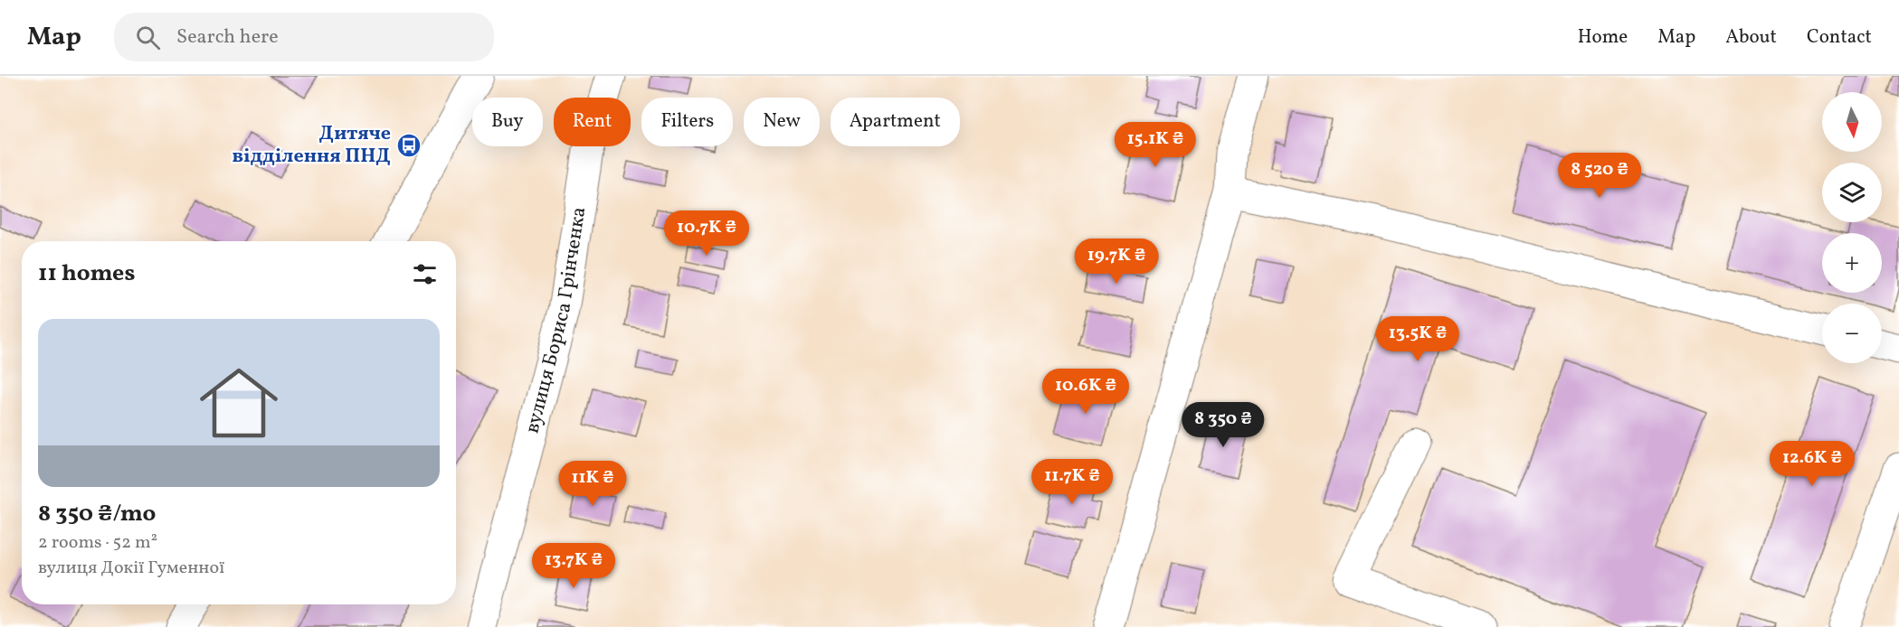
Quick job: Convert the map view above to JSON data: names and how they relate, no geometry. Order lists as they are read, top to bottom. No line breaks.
{"streets":{"street":["вулиця Бориса Грінченка"]},"places":{"bus stop":["Дитяче відділення ПНД"]},"north":"bottom","page":{"header":"Map","search":"Search here","nav":["Home","Map","About","Contact"],"map_buttons":["+","−"],"chip":["Buy","Rent","Filters","New","Apartment"],"price":["15.1K ₴","8 520 ₴","10.7K ₴","19.7K ₴","13.5K ₴","10.6K ₴","8 350 ₴","12.6K ₴","11.7K ₴","11K ₴","13.7K ₴"],"heading":"11 homes","list":[{"name":"8 350 ₴/mo","note":"2 rooms · 52 m² · вулиця Докії Гуменної"}]}}
